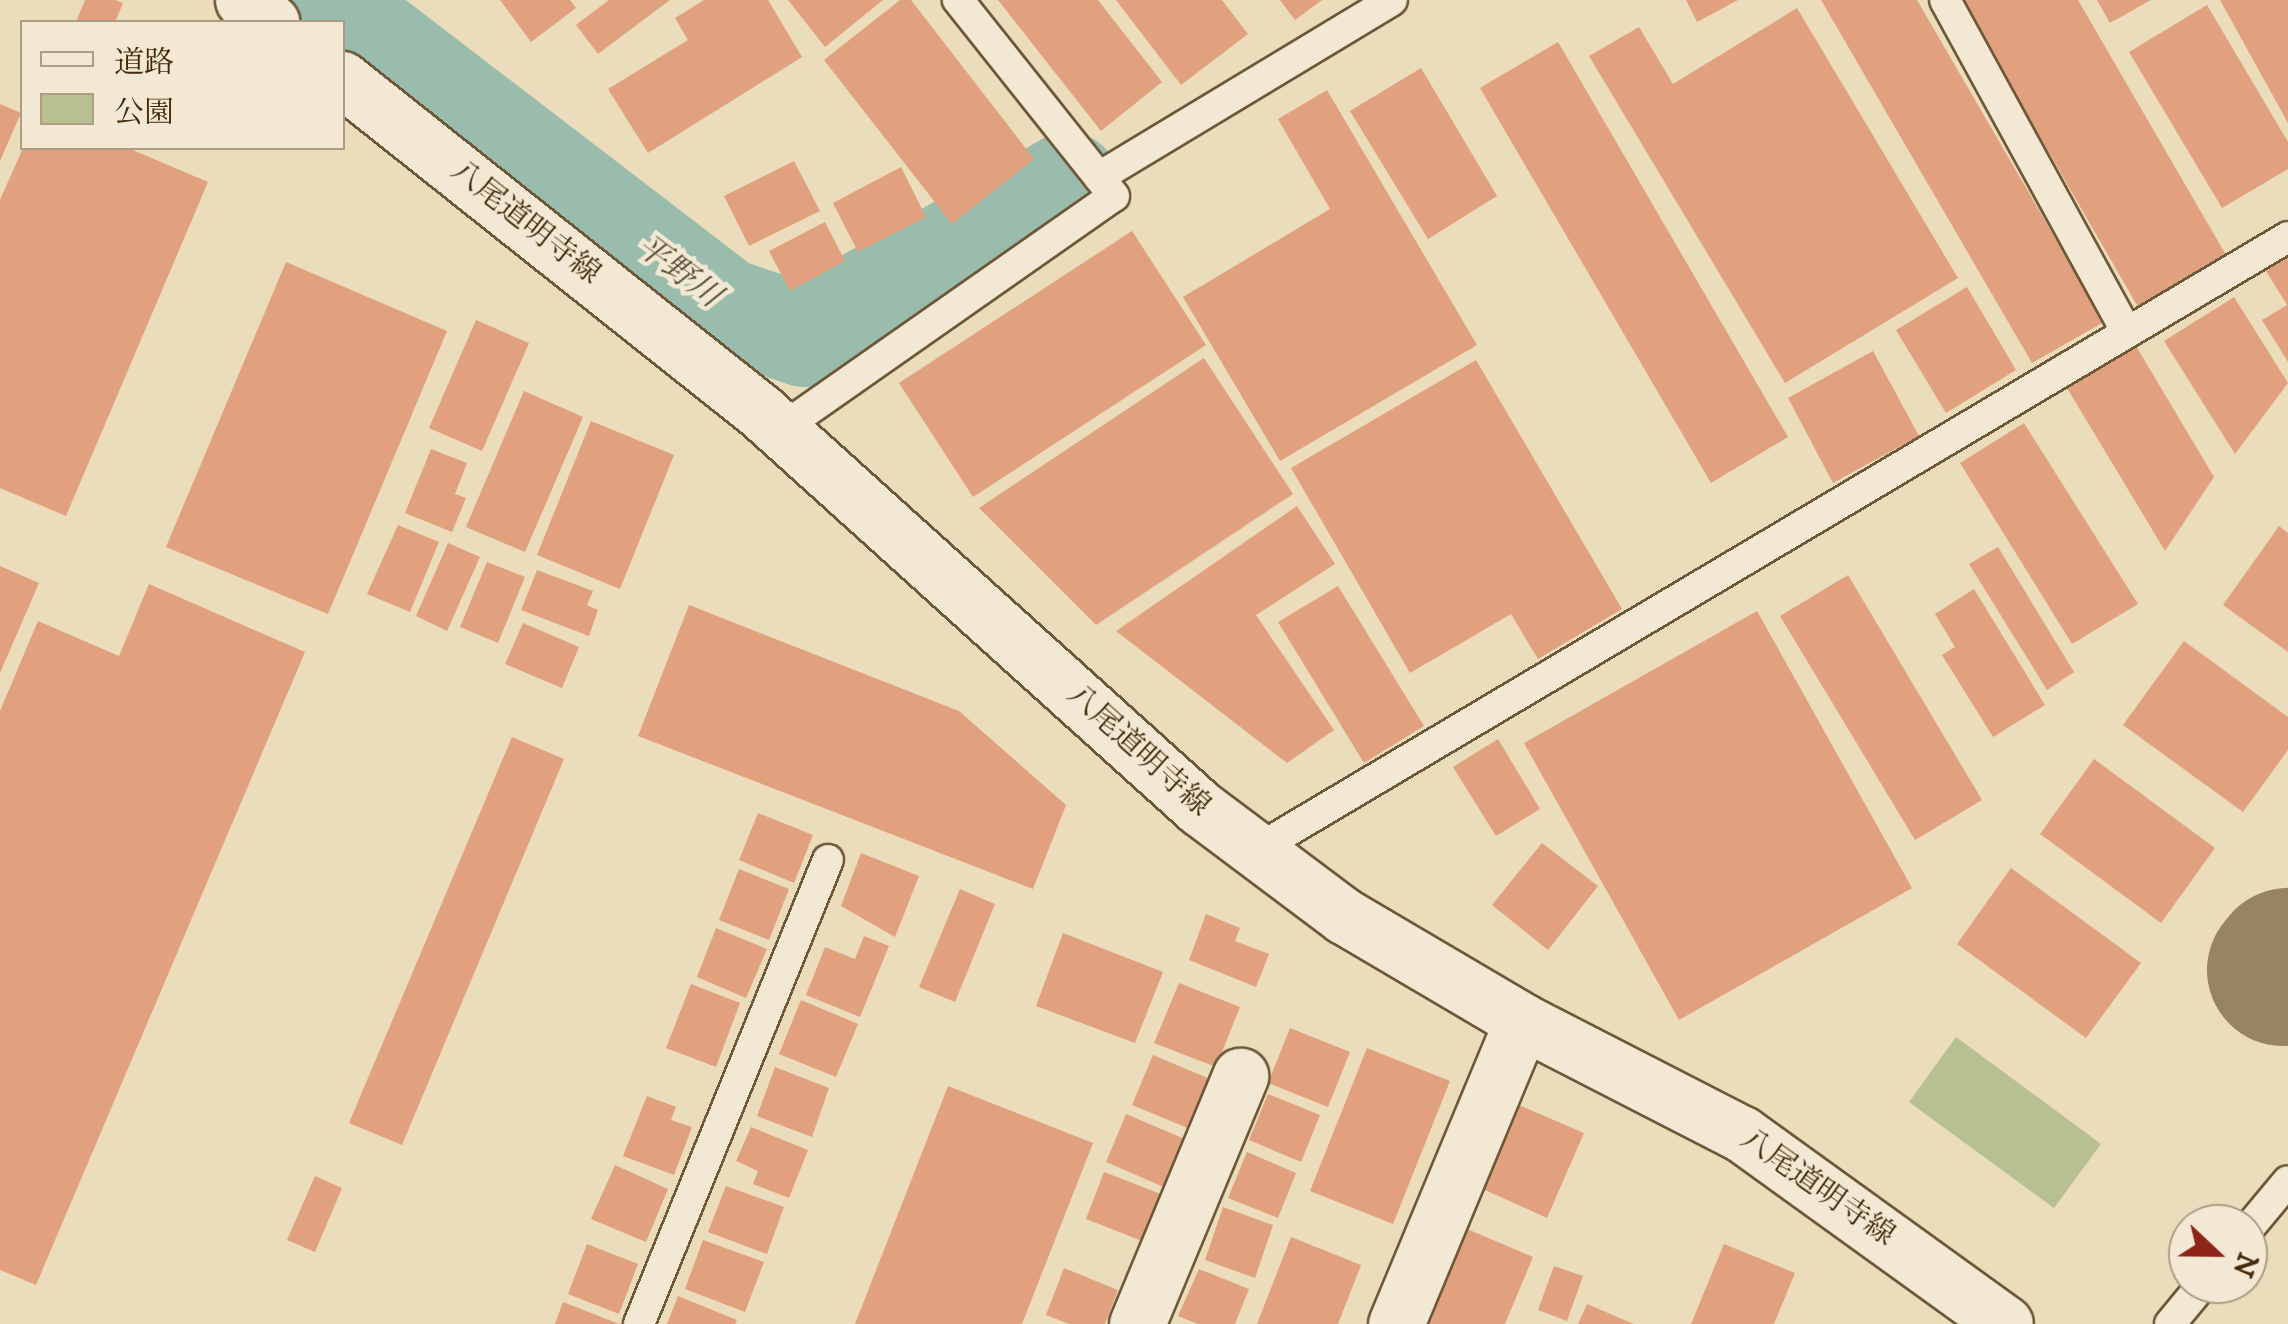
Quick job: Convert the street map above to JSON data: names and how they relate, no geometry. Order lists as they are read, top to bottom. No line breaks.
{"streets":{"main road":["八尾道明寺線"]},"water":["平野川"],"legend":["道路","公園"],"north":"right"}
